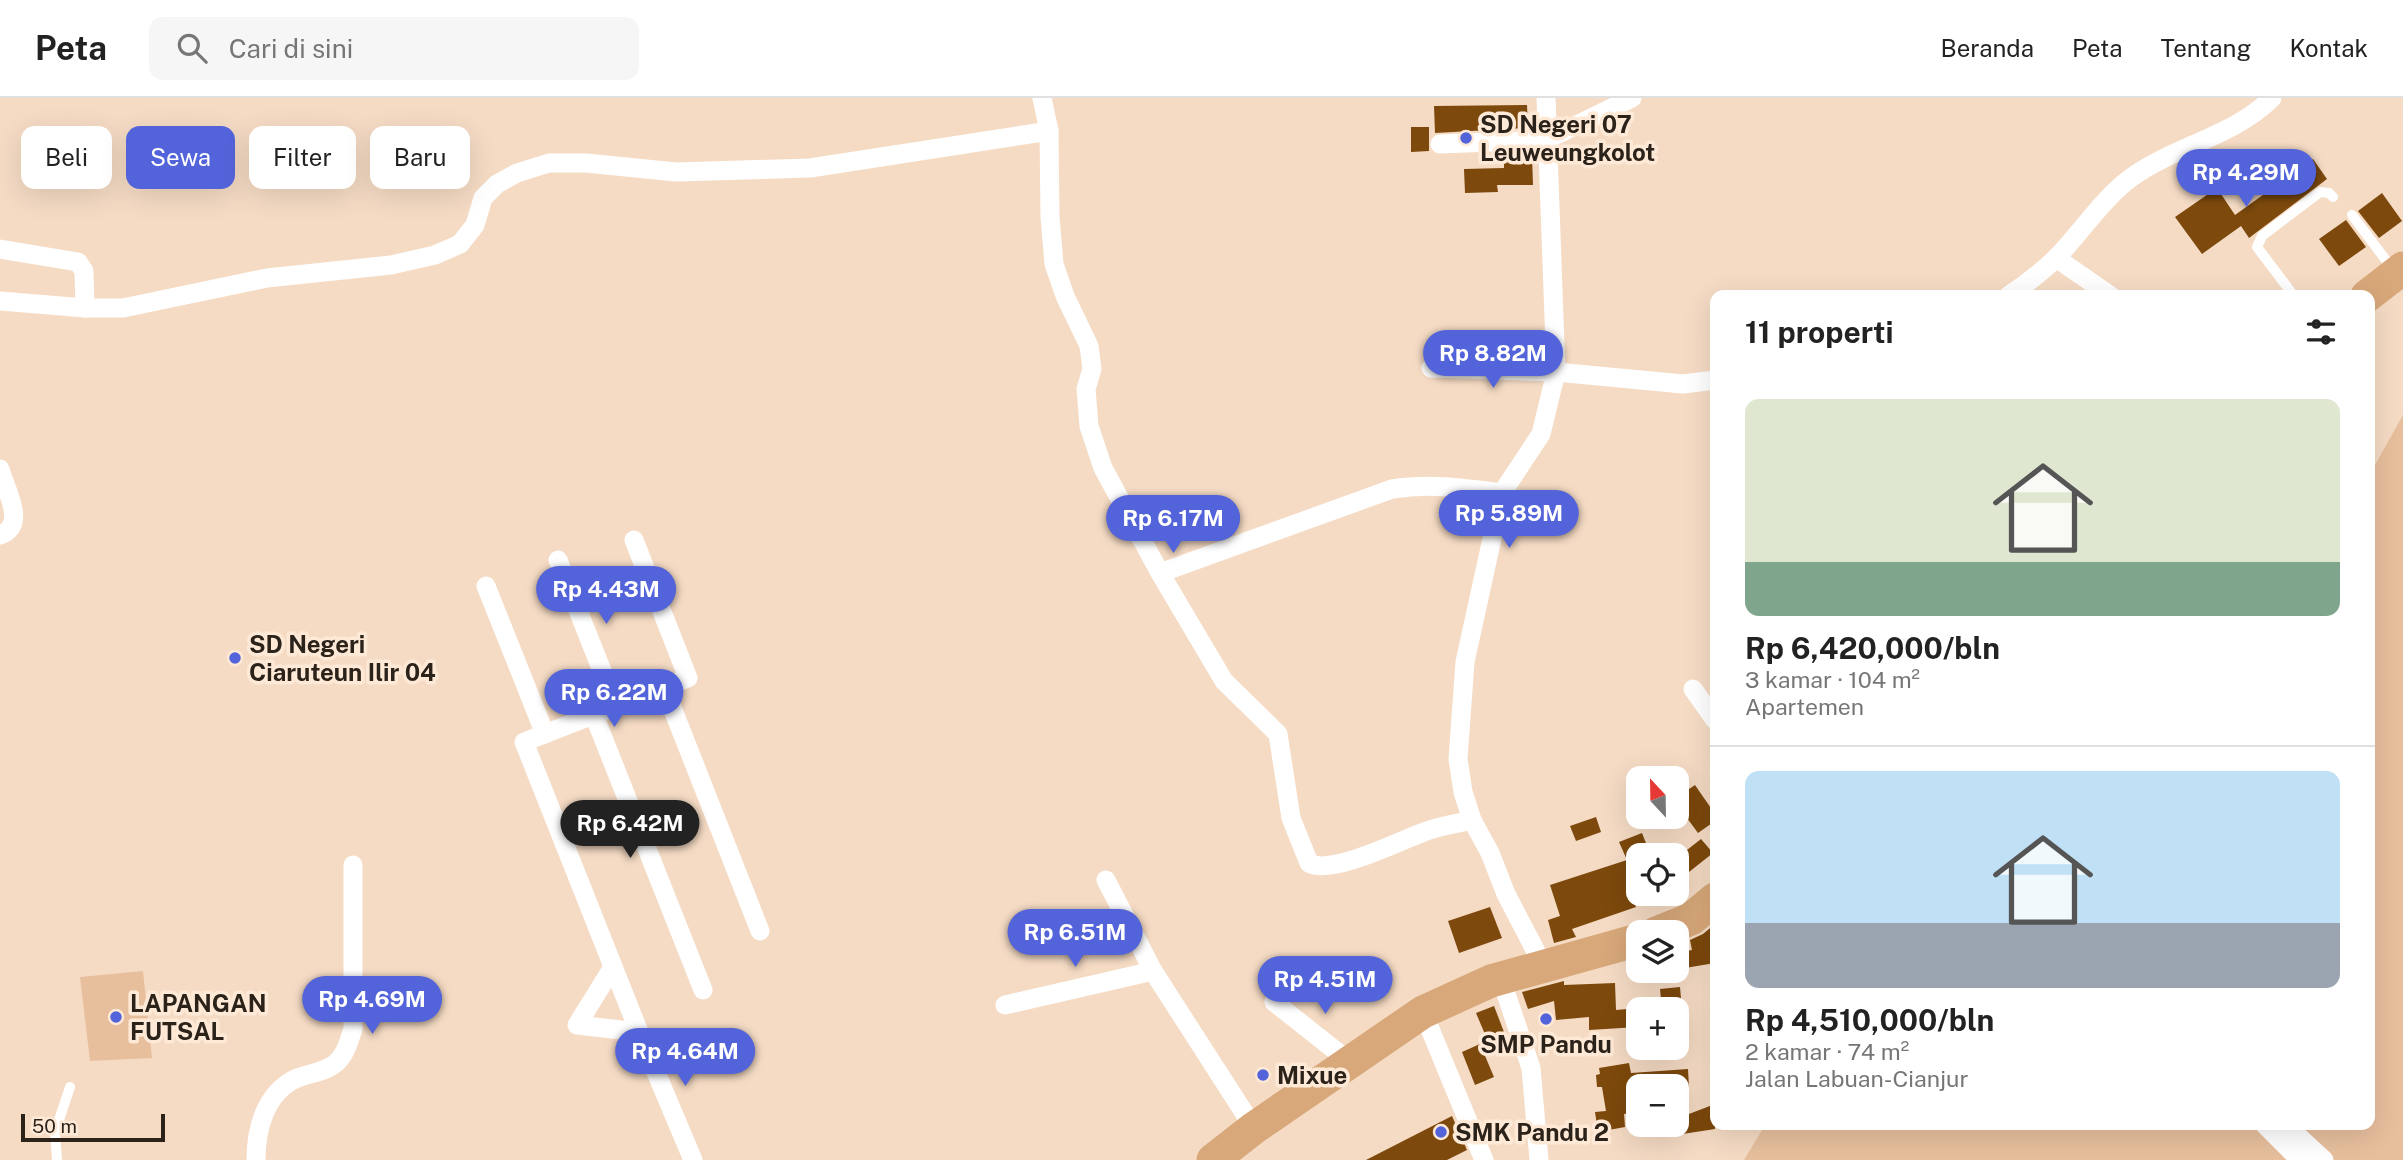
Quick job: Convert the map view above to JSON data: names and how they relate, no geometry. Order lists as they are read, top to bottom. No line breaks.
{"places":["SD Negeri 07 Leuweungkolot","SD Negeri Ciaruteun Ilir 04","LAPANGAN FUTSAL","SMP Pandu","Mixue","SMK Pandu 2"],"scale_bar":"50 m","north":"top","page":{"header":"Peta","search":"Cari di sini","nav":["Beranda","Peta","Tentang","Kontak"],"chip":["Beli","Sewa","Filter","Baru"],"price":["Rp 4.29M","Rp 8.82M","Rp 5.89M","Rp 6.17M","Rp 4.43M","Rp 6.22M","Rp 6.42M","Rp 6.51M","Rp 4.51M","Rp 4.69M","Rp 4.64M"],"heading":"11 properti","list":[{"name":"Rp 6,420,000/bln","note":"3 kamar · 104 m² · Apartemen"},{"name":"Rp 4,510,000/bln","note":"2 kamar · 74 m² · Jalan Labuan-Cianjur"}],"map_buttons":["+","−"],"scale":"50 m"}}
